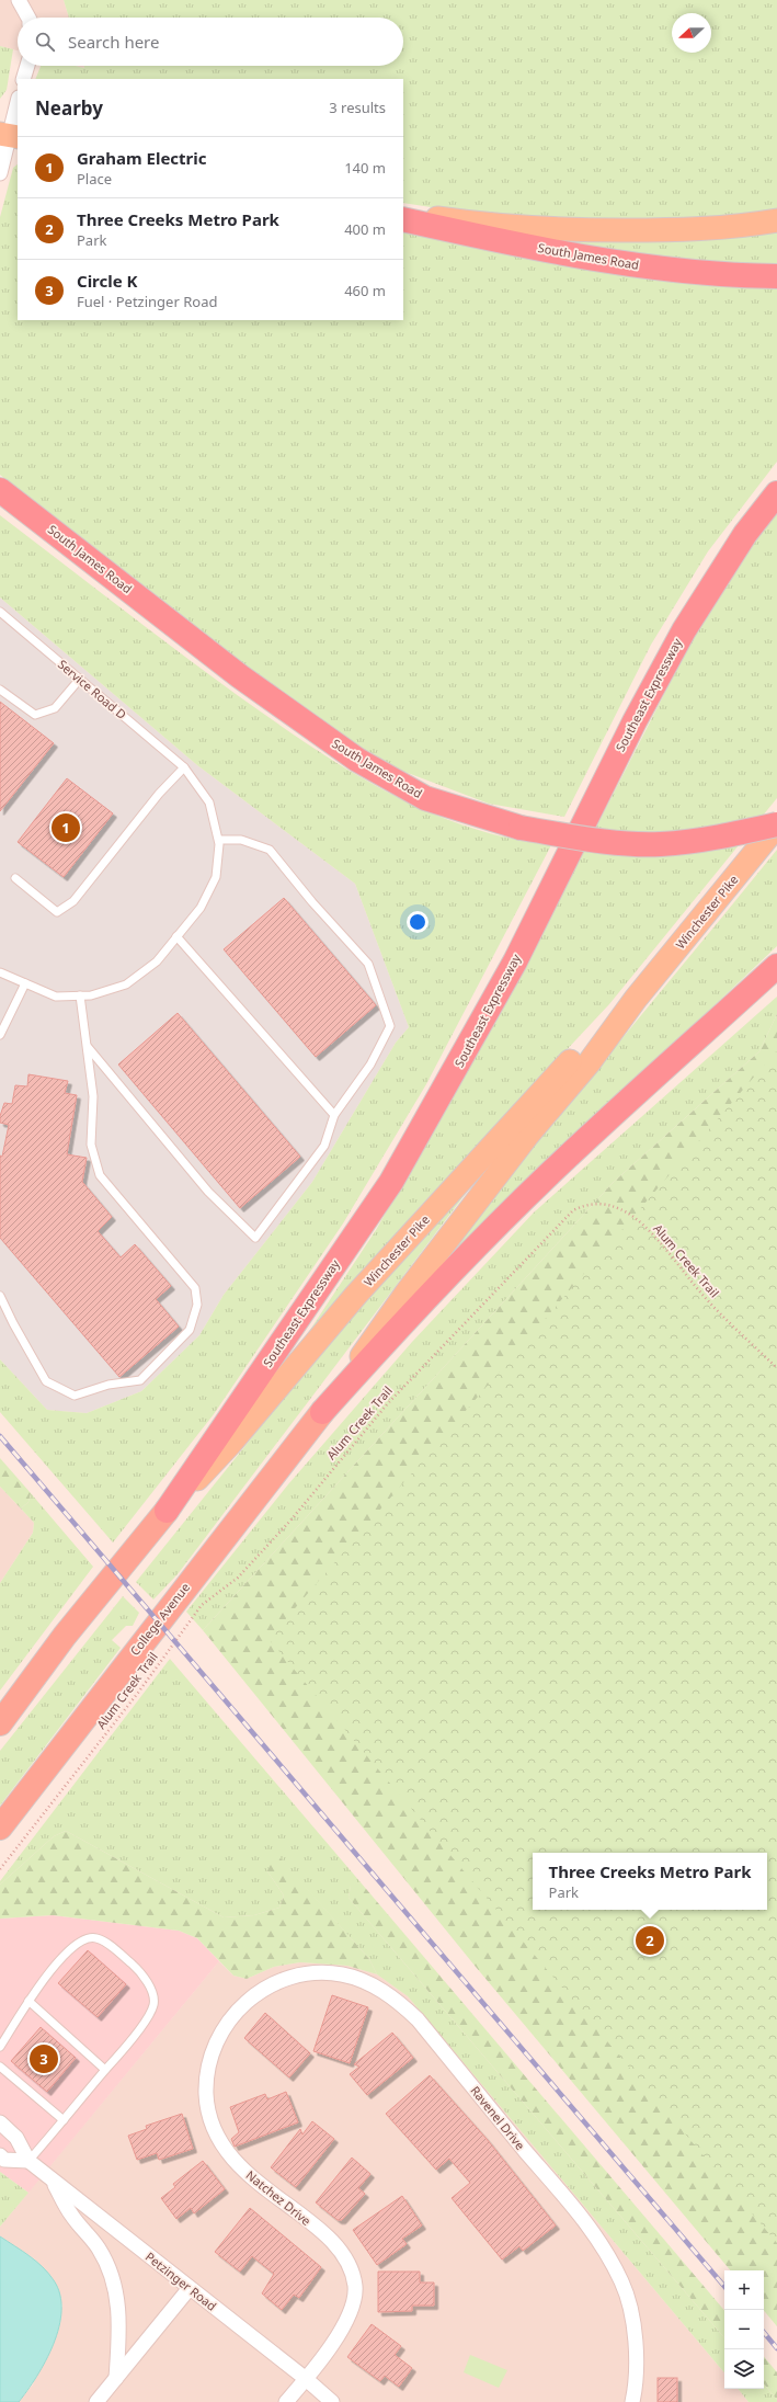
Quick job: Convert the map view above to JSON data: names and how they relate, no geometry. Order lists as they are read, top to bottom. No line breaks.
{"streets":{"highway":["South James Road","Southeast Expressway","College Avenue"],"main road":["Winchester Pike"],"street":["Ravenel Drive","Natchez Drive","Petzinger Road"],"lane":["Service Road D"],"path":["Alum Creek Trail"]},"crossings":[["South James Road","Winchester Pike"],["Southeast Expressway","Winchester Pike"],["Winchester Pike","College Avenue"],["Ravenel Drive","Natchez Drive"],["Natchez Drive","Petzinger Road"]],"north":"left","page":{"search":"Search here","heading":["Nearby","3 results"],"list":[{"mark":"1","name":"Graham Electric","note":"Place","value":"140 m"},{"mark":"2","name":"Three Creeks Metro Park","note":"Park","value":"400 m"},{"mark":"3","name":"Circle K","note":"Fuel · Petzinger Road","value":"460 m"}],"pins":["1","2","3"],"popup":["Three Creeks Metro Park","Park"],"map_buttons":["+","−"]}}
